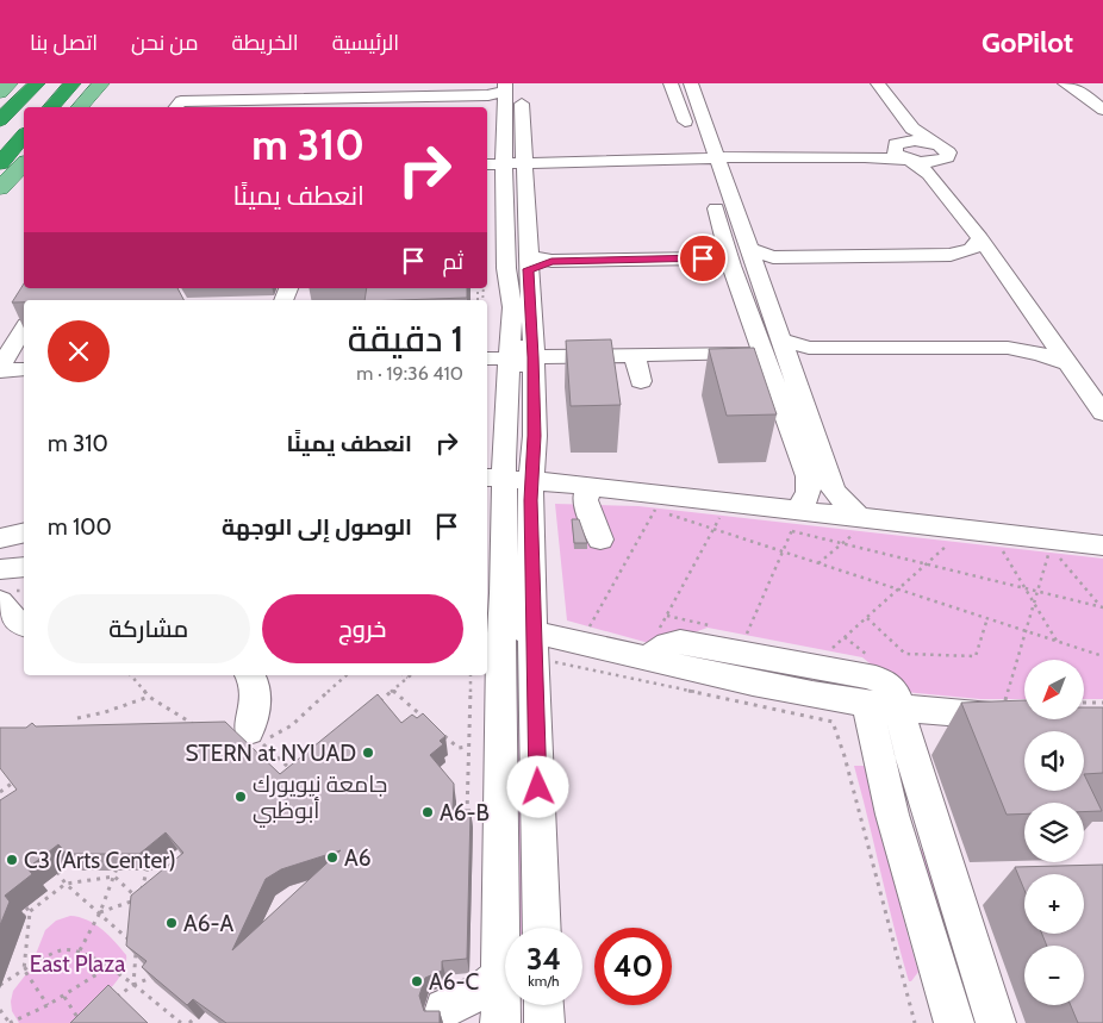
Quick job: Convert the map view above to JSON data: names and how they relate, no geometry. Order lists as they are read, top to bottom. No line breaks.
{"parks":["East Plaza"],"places":["STERN at NYUAD","جامعة نيويورك أبوظبي","A6-B","A6","C3 (Arts Center)","A6-A","A6-C"],"north":"bottom left","page":{"header":"GoPilot","nav":["الرئيسية","الخريطة","من نحن","اتصل بنا"],"turn":["310 m","انعطف يمينًا"],"then":"ثم","heading":["1 دقيقة","410 m · 19:36"],"list":[{"name":"انعطف يمينًا","value":"310 m"},{"name":"الوصول إلى الوجهة","value":"100 m"}],"buttons":["خروج","مشاركة"],"map_buttons":["+","−"],"speed":"34 km/h","limit":"40"}}
